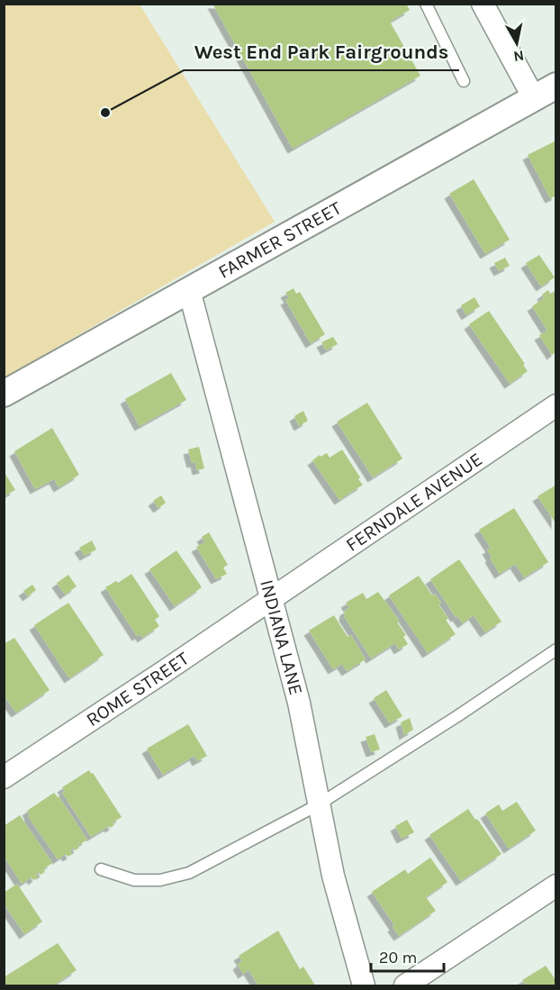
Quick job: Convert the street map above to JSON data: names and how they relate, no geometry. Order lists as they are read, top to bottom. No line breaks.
{"streets":{"street":["FARMER STREET","FERNDALE AVENUE","INDIANA LANE","ROME STREET"]},"crossings":[["FARMER STREET","INDIANA LANE"],["FERNDALE AVENUE","INDIANA LANE"],["FERNDALE AVENUE","ROME STREET"],["INDIANA LANE","ROME STREET"]],"places":["West End Park Fairgrounds"],"scale_bar":"20 m","north":"bottom"}
